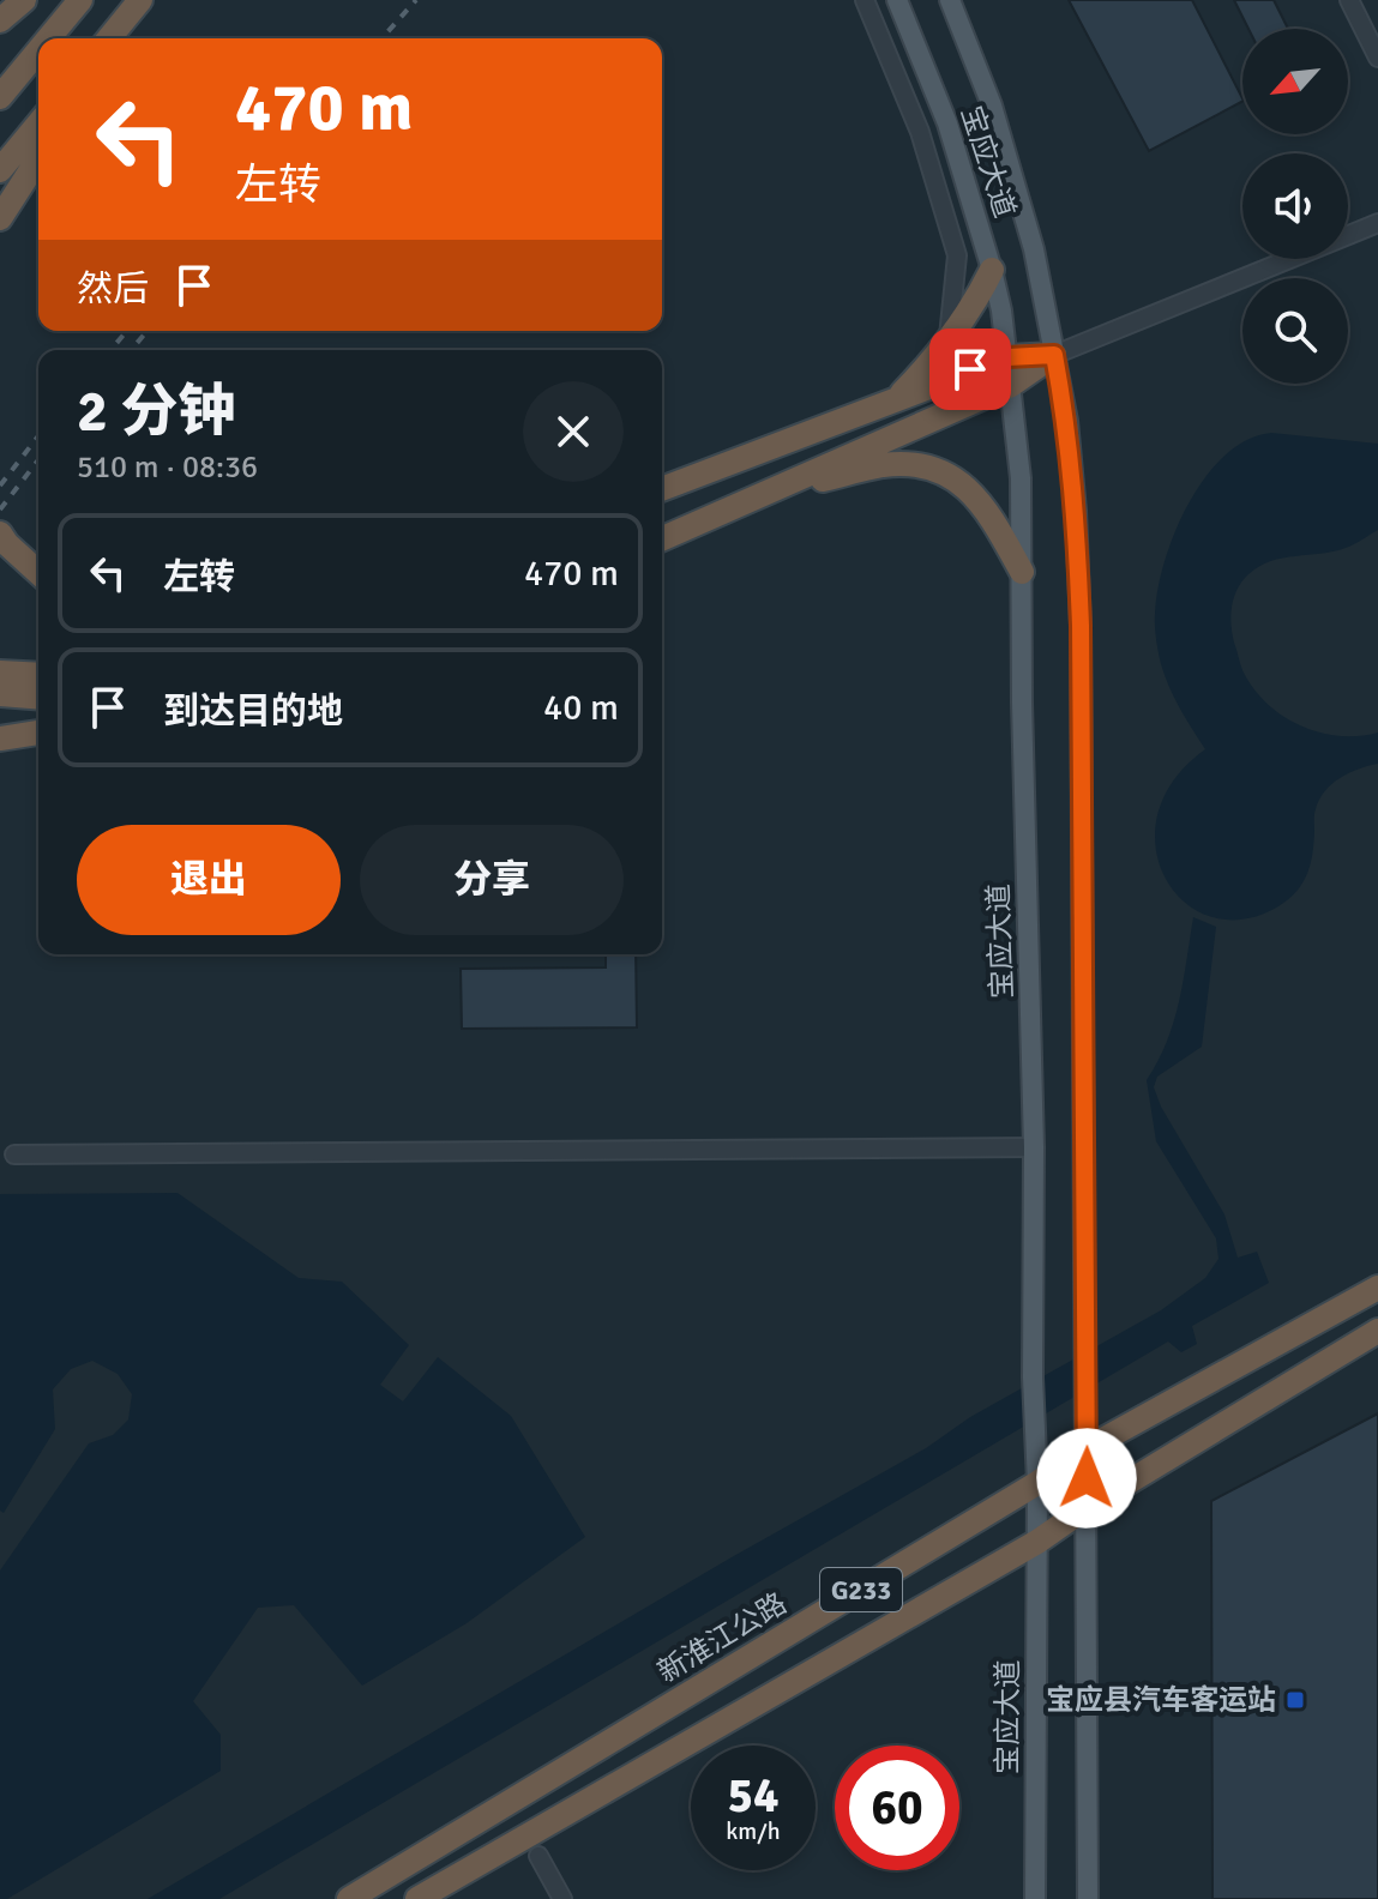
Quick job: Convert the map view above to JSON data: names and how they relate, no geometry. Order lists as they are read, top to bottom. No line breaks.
{"streets":{"highway":["G233","新淮江公路"],"main road":["宝应大道"]},"crossings":[["宝应大道","G233"],["宝应大道","新淮江公路"]],"places":{"transit":["宝应县汽车客运站"]},"north":"bottom left","page":{"turn":["470 m","左转"],"then":"然后","heading":["2 分钟","510 m · 08:36"],"list":[{"name":"左转","value":"470 m"},{"name":"到达目的地","value":"40 m"}],"buttons":["退出","分享"],"speed":"54 km/h","limit":"60"}}
